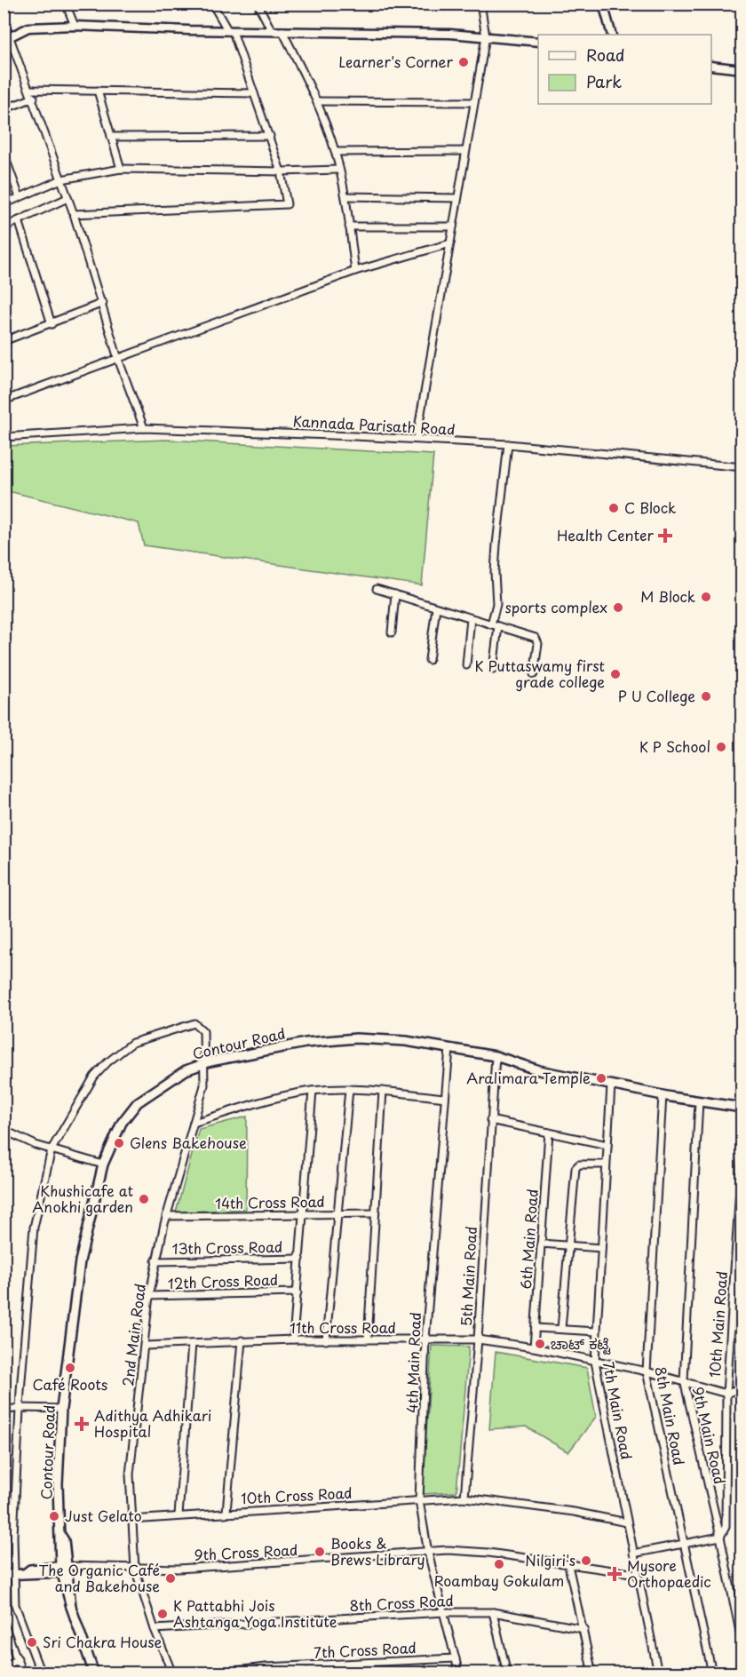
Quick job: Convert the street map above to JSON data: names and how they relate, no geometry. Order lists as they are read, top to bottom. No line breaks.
{"streets":{"main road":["Contour Road"],"street":["Kannada Parisath Road","14th Cross Road","6th Main Road","13th Cross Road","5th Main Road","12th Cross Road","10th Main Road","11th Cross Road","2nd Main Road","4th Main Road","7th Main Road","8th Main Road","9th Main Road","10th Cross Road","9th Cross Road","8th Cross Road","7th Cross Road"]},"crossings":[["Contour Road","5th Main Road"],["Contour Road","2nd Main Road"],["Contour Road","4th Main Road"],["Contour Road","7th Main Road"],["Contour Road","8th Main Road"],["Contour Road","9th Main Road"],["Contour Road","9th Cross Road"],["14th Cross Road","2nd Main Road"],["6th Main Road","11th Cross Road"],["13th Cross Road","2nd Main Road"],["5th Main Road","11th Cross Road"],["5th Main Road","10th Cross Road"],["12th Cross Road","2nd Main Road"],["10th Main Road","11th Cross Road"],["10th Main Road","9th Main Road"],["11th Cross Road","2nd Main Road"],["11th Cross Road","4th Main Road"],["11th Cross Road","7th Main Road"],["11th Cross Road","8th Main Road"],["11th Cross Road","9th Main Road"],["2nd Main Road","10th Cross Road"],["2nd Main Road","9th Cross Road"],["2nd Main Road","8th Cross Road"],["4th Main Road","10th Cross Road"],["4th Main Road","9th Cross Road"],["4th Main Road","8th Cross Road"],["4th Main Road","7th Cross Road"],["7th Main Road","10th Cross Road"],["7th Main Road","9th Cross Road"]],"places":{"other":["Learner's Corner","C Block","M Block","sports complex","K Puttaswamy first grade college","P U College","K P School","Aralimara Temple","Glens Bakehouse","Khushicafe at Anokhi garden","ಚಾಟ್ ಕಟ್ಟೆ","Café Roots","Just Gelato","Books & Brews Library","Nilgiri's","Roambay Gokulam","The Organic Café and Bakehouse","K Pattabhi Jois Ashtanga Yoga Institute","Sri Chakra House"],"health":["Health Center","Adithya Adhikari Hospital","Mysore Orthopaedic"]},"legend":["Road","Park"]}
